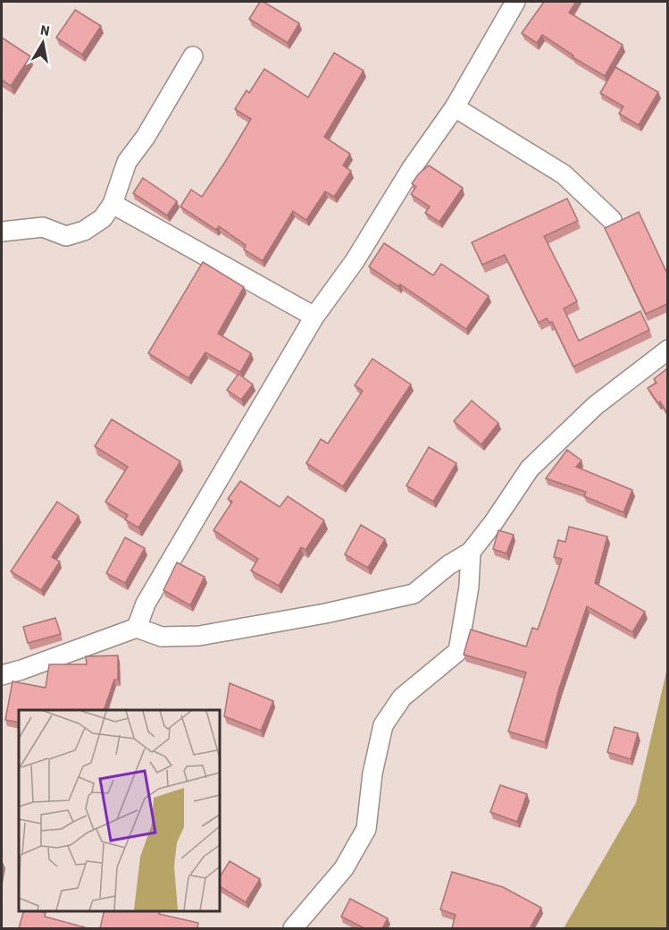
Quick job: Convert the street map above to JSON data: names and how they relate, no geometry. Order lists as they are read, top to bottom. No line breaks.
{"north":"top"}
